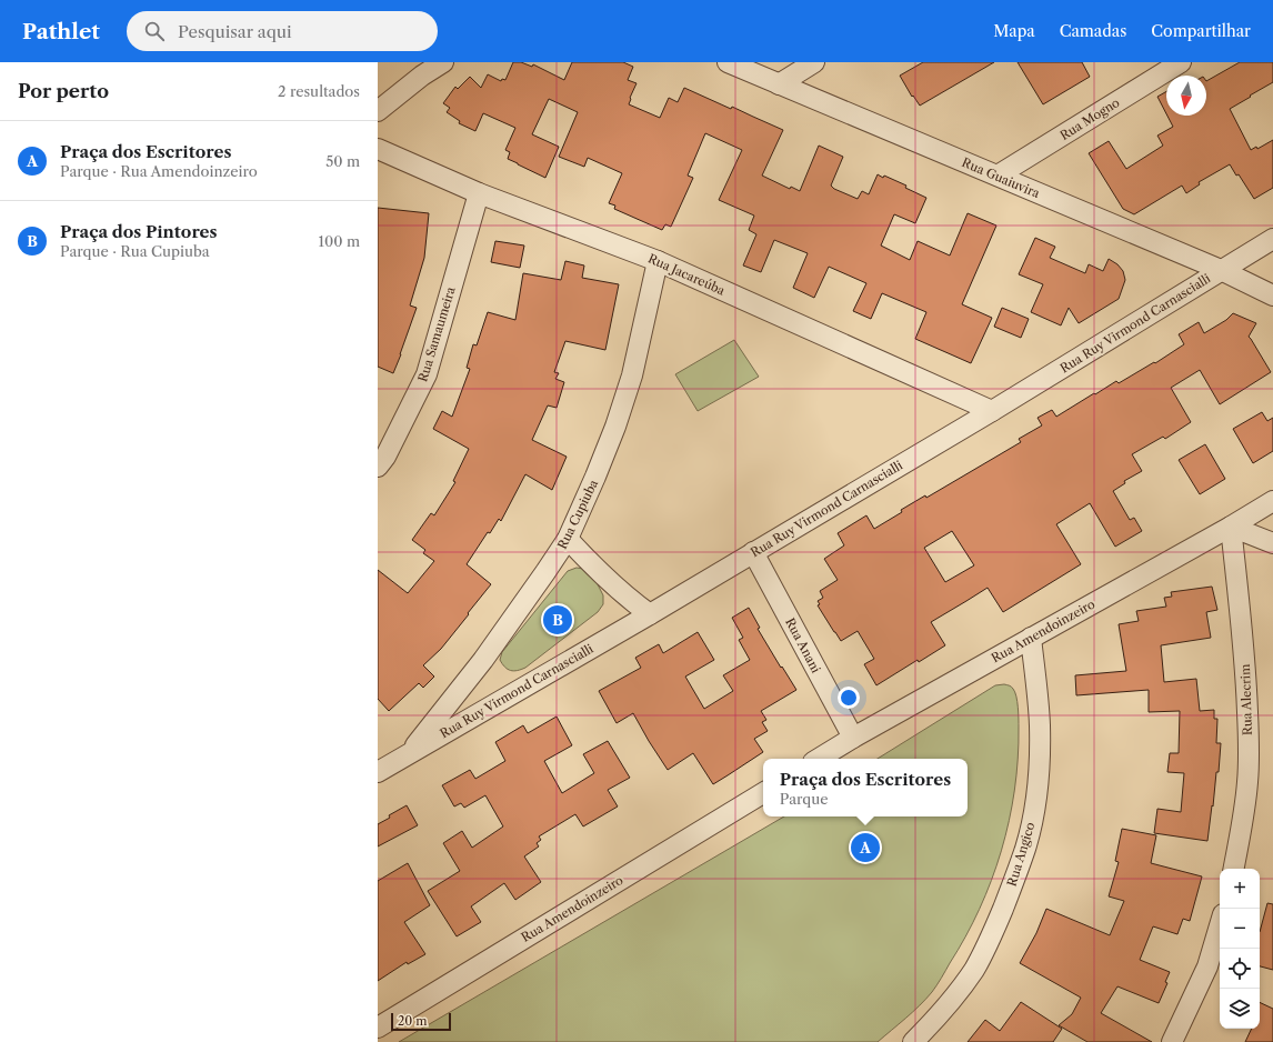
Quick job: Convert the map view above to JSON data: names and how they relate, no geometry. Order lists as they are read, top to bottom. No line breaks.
{"streets":{"street":["Rua Mogno","Rua Guaiuvira","Rua Jacareúba","Rua Ruy Virmond Carnascialli","Rua Samaumeira","Rua Cupiuba","Rua Amendoinzeiro","Rua Anani","Rua Alecrim","Rua Angico"]},"crossings":[["Rua Mogno","Rua Guaiuvira"],["Rua Guaiuvira","Rua Ruy Virmond Carnascialli"],["Rua Jacareúba","Rua Ruy Virmond Carnascialli"],["Rua Jacareúba","Rua Samaumeira"],["Rua Jacareúba","Rua Cupiuba"],["Rua Ruy Virmond Carnascialli","Rua Cupiuba"],["Rua Ruy Virmond Carnascialli","Rua Anani"],["Rua Amendoinzeiro","Rua Anani"],["Rua Amendoinzeiro","Rua Alecrim"],["Rua Amendoinzeiro","Rua Angico"]],"scale_bar":"20 m","north":"bottom","page":{"header":"Pathlet","search":"Pesquisar aqui","nav":["Mapa","Camadas","Compartilhar"],"heading":["Por perto","2 resultados"],"list":[{"mark":"A","name":"Praça dos Escritores","note":"Parque · Rua Amendoinzeiro","value":"50 m"},{"mark":"B","name":"Praça dos Pintores","note":"Parque · Rua Cupiuba","value":"100 m"}],"pins":["B","A"],"popup":["Praça dos Escritores","Parque"],"map_buttons":["+","−"],"scale":"20 m"}}
